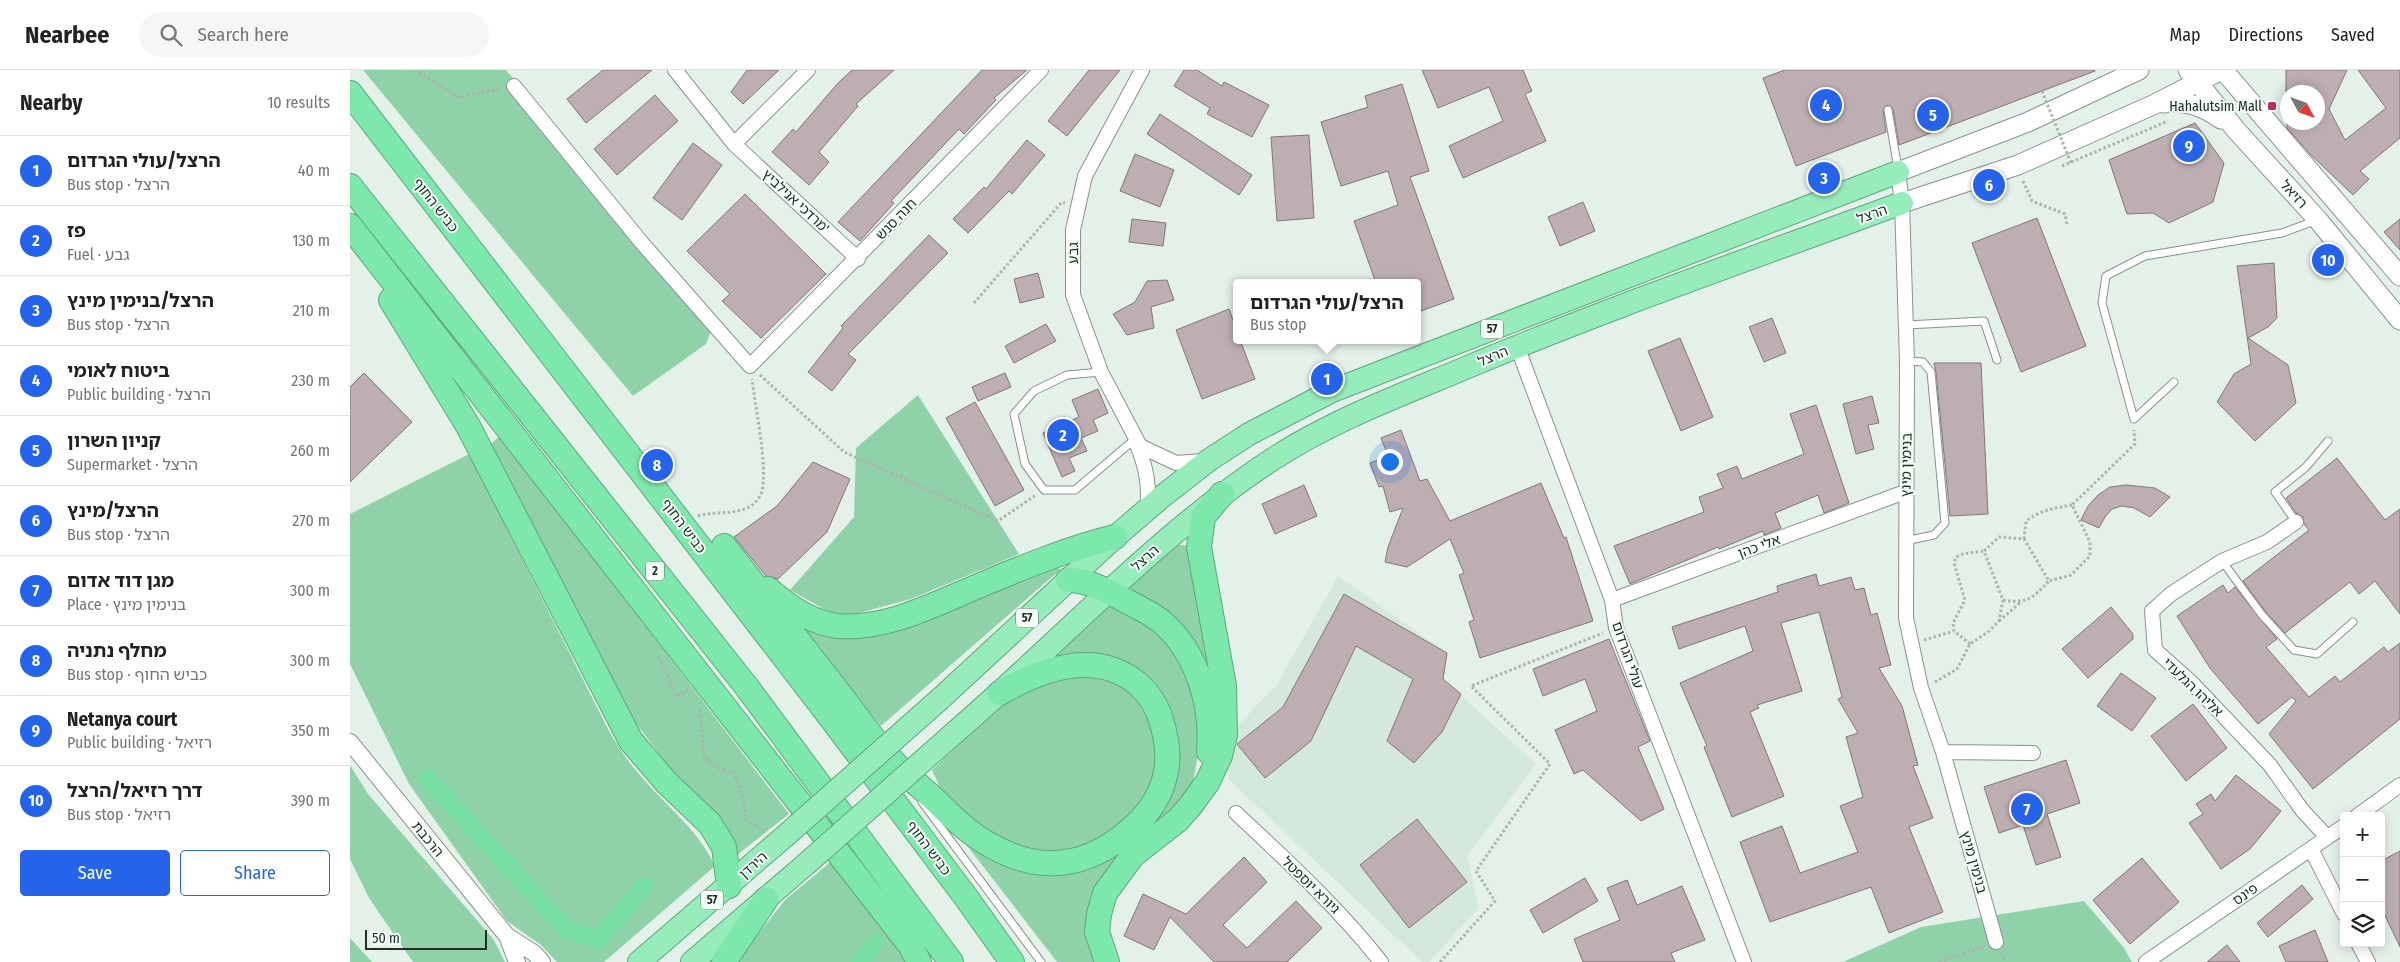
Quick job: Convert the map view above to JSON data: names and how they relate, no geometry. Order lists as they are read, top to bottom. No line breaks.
{"streets":{"highway":["כביש החוף","הרצל","57","2","הירדן"],"main road":["רזיאל"],"street":["מרדכי אנילביץ'","חנה סנש","גבע","בנימין מינץ","אלי כהן","עולי הגרדום","אליהו הגלעדי","הרכבת","גיורא יוספטל","פינס"]},"crossings":[["רזיאל","הרצל"],["מרדכי אנילביץ'","חנה סנש"],["הרצל","גבע"],["הרצל","57"],["הרצל","בנימין מינץ"],["הרצל","עולי הגרדום"],["הרצל","הירדן"],["בנימין מינץ","אלי כהן"],["אלי כהן","עולי הגרדום"],["אליהו הגלעדי","פינס"]],"places":{"transit":["Hahalutsim Mall"]},"scale_bar":"50 m","north":"bottom right","page":{"header":"Nearbee","search":"Search here","nav":["Map","Directions","Saved"],"heading":["Nearby","10 results"],"pins":["4","5","9","3","6","10","1","2","8","7"],"list":[{"mark":"1","name":"הרצל/עולי הגרדום","note":"Bus stop · הרצל","value":"40 m"},{"mark":"2","name":"פז","note":"Fuel · גבע","value":"130 m"},{"mark":"3","name":"הרצל/בנימין מינץ","note":"Bus stop · הרצל","value":"210 m"},{"mark":"4","name":"ביטוח לאומי","note":"Public building · הרצל","value":"230 m"},{"mark":"5","name":"קניון השרון","note":"Supermarket · הרצל","value":"260 m"},{"mark":"6","name":"הרצל/מינץ","note":"Bus stop · הרצל","value":"270 m"},{"mark":"7","name":"מגן דוד אדום","note":"Place · בנימין מינץ","value":"300 m"},{"mark":"8","name":"מחלף נתניה","note":"Bus stop · כביש החוף","value":"300 m"},{"mark":"9","name":"Netanya court","note":"Public building · רזיאל","value":"350 m"},{"mark":"10","name":"דרך רזיאל/הרצל","note":"Bus stop · רזיאל","value":"390 m"}],"popup":["הרצל/עולי הגרדום","Bus stop"],"map_buttons":["+","−"],"buttons":["Save","Share"],"scale":"50 m"}}
